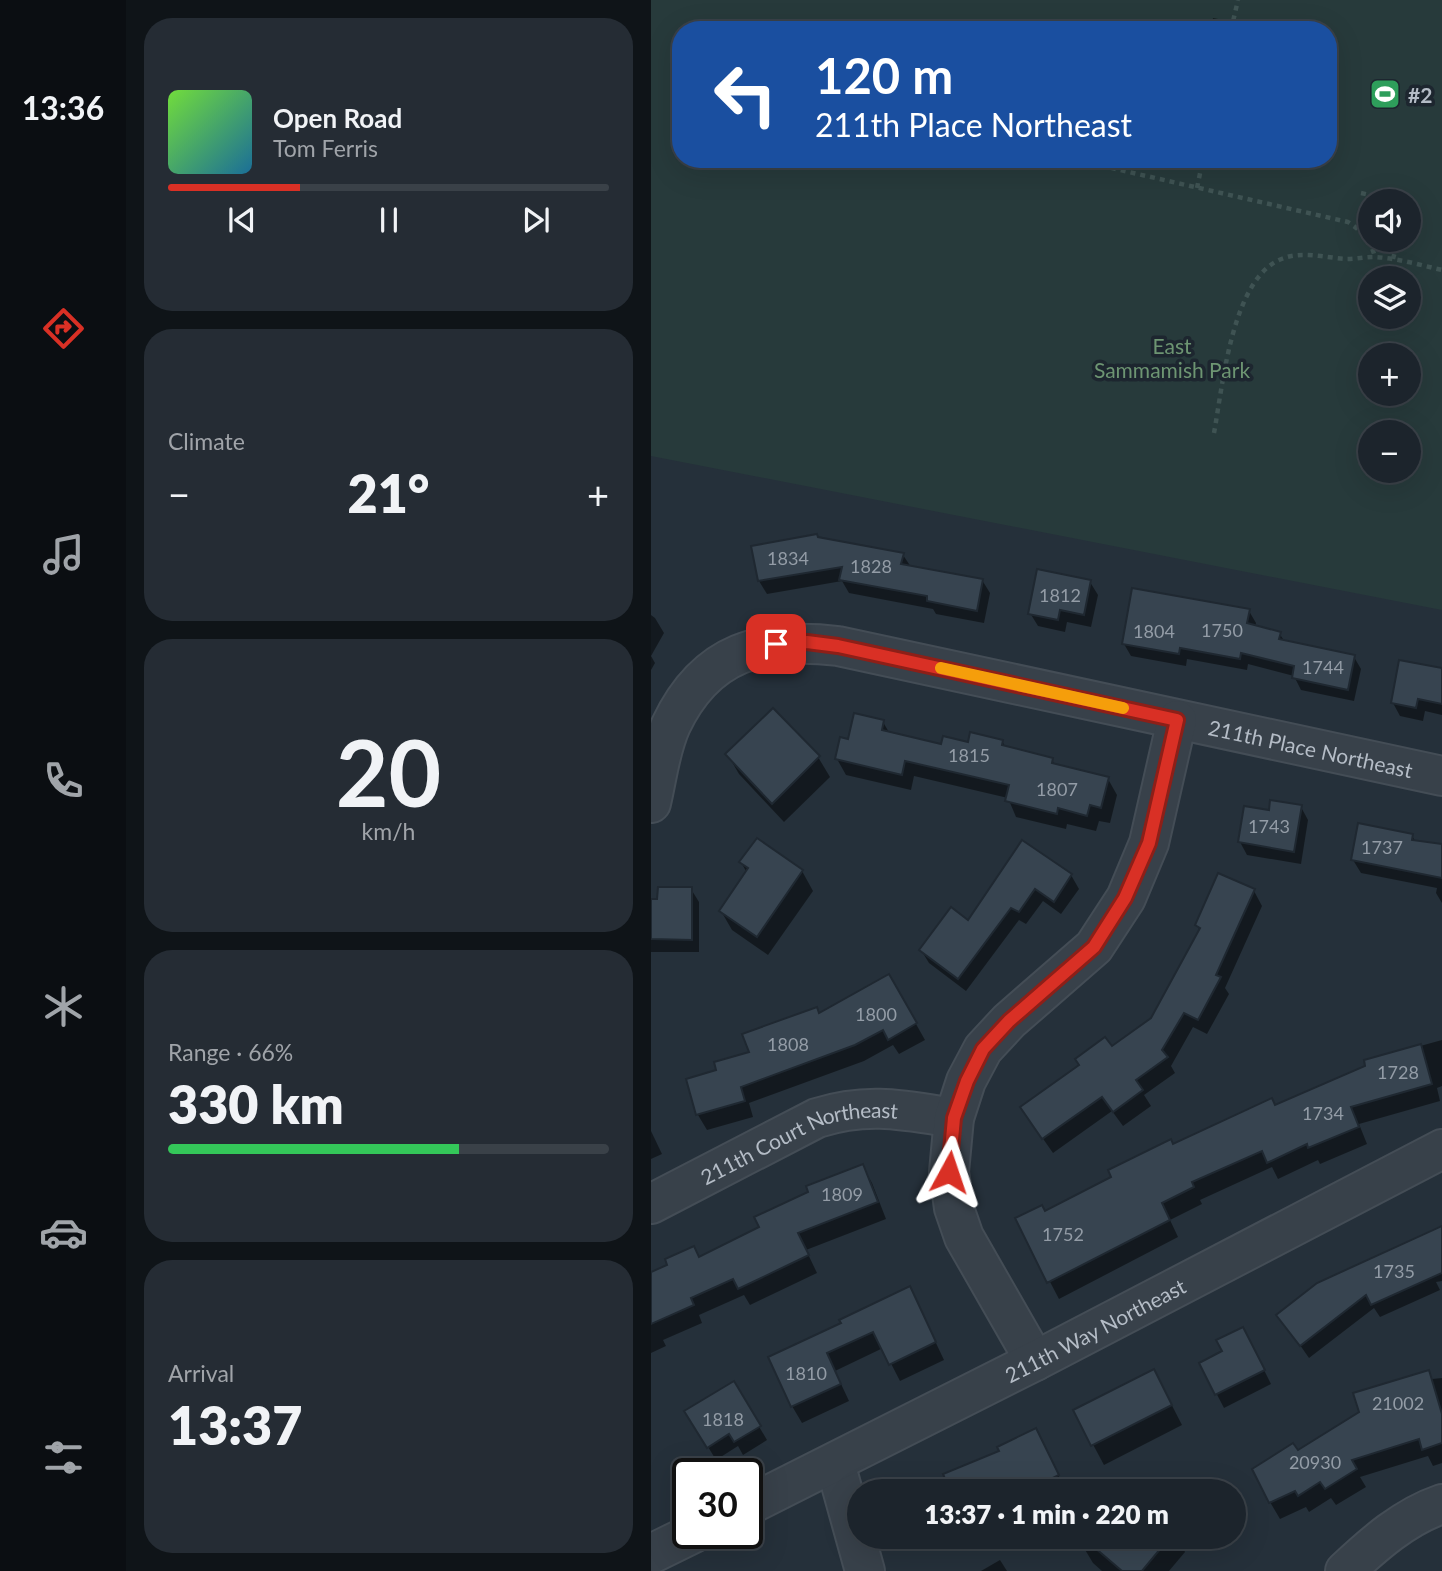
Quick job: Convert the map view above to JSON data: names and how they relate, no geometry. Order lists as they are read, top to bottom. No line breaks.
{"streets":{"street":["211th Place Northeast","211th Court Northeast","211th Way Northeast"]},"parks":["East Sammamish Park"],"places":{"sports":["#2"]},"house_numbers":["1834","1828","1812","1750","1804","1744","1815","1807","1743","1737","1800","1808","1728","1734","1809","1752","1735","1810","21002","1818","20930"],"page":{"tabs":"13:36","turn":["120 m","211th Place Northeast"],"song":["Open Road","Tom Ferris"],"map_buttons":["+","−"],"tile":["Climate",["20","km/h"],["Range · 66%","330 km"],["Arrival","13:37"]],"heat":["−","21°","+"],"limit":"30","trip":"13:37 · 1 min · 220 m"}}
